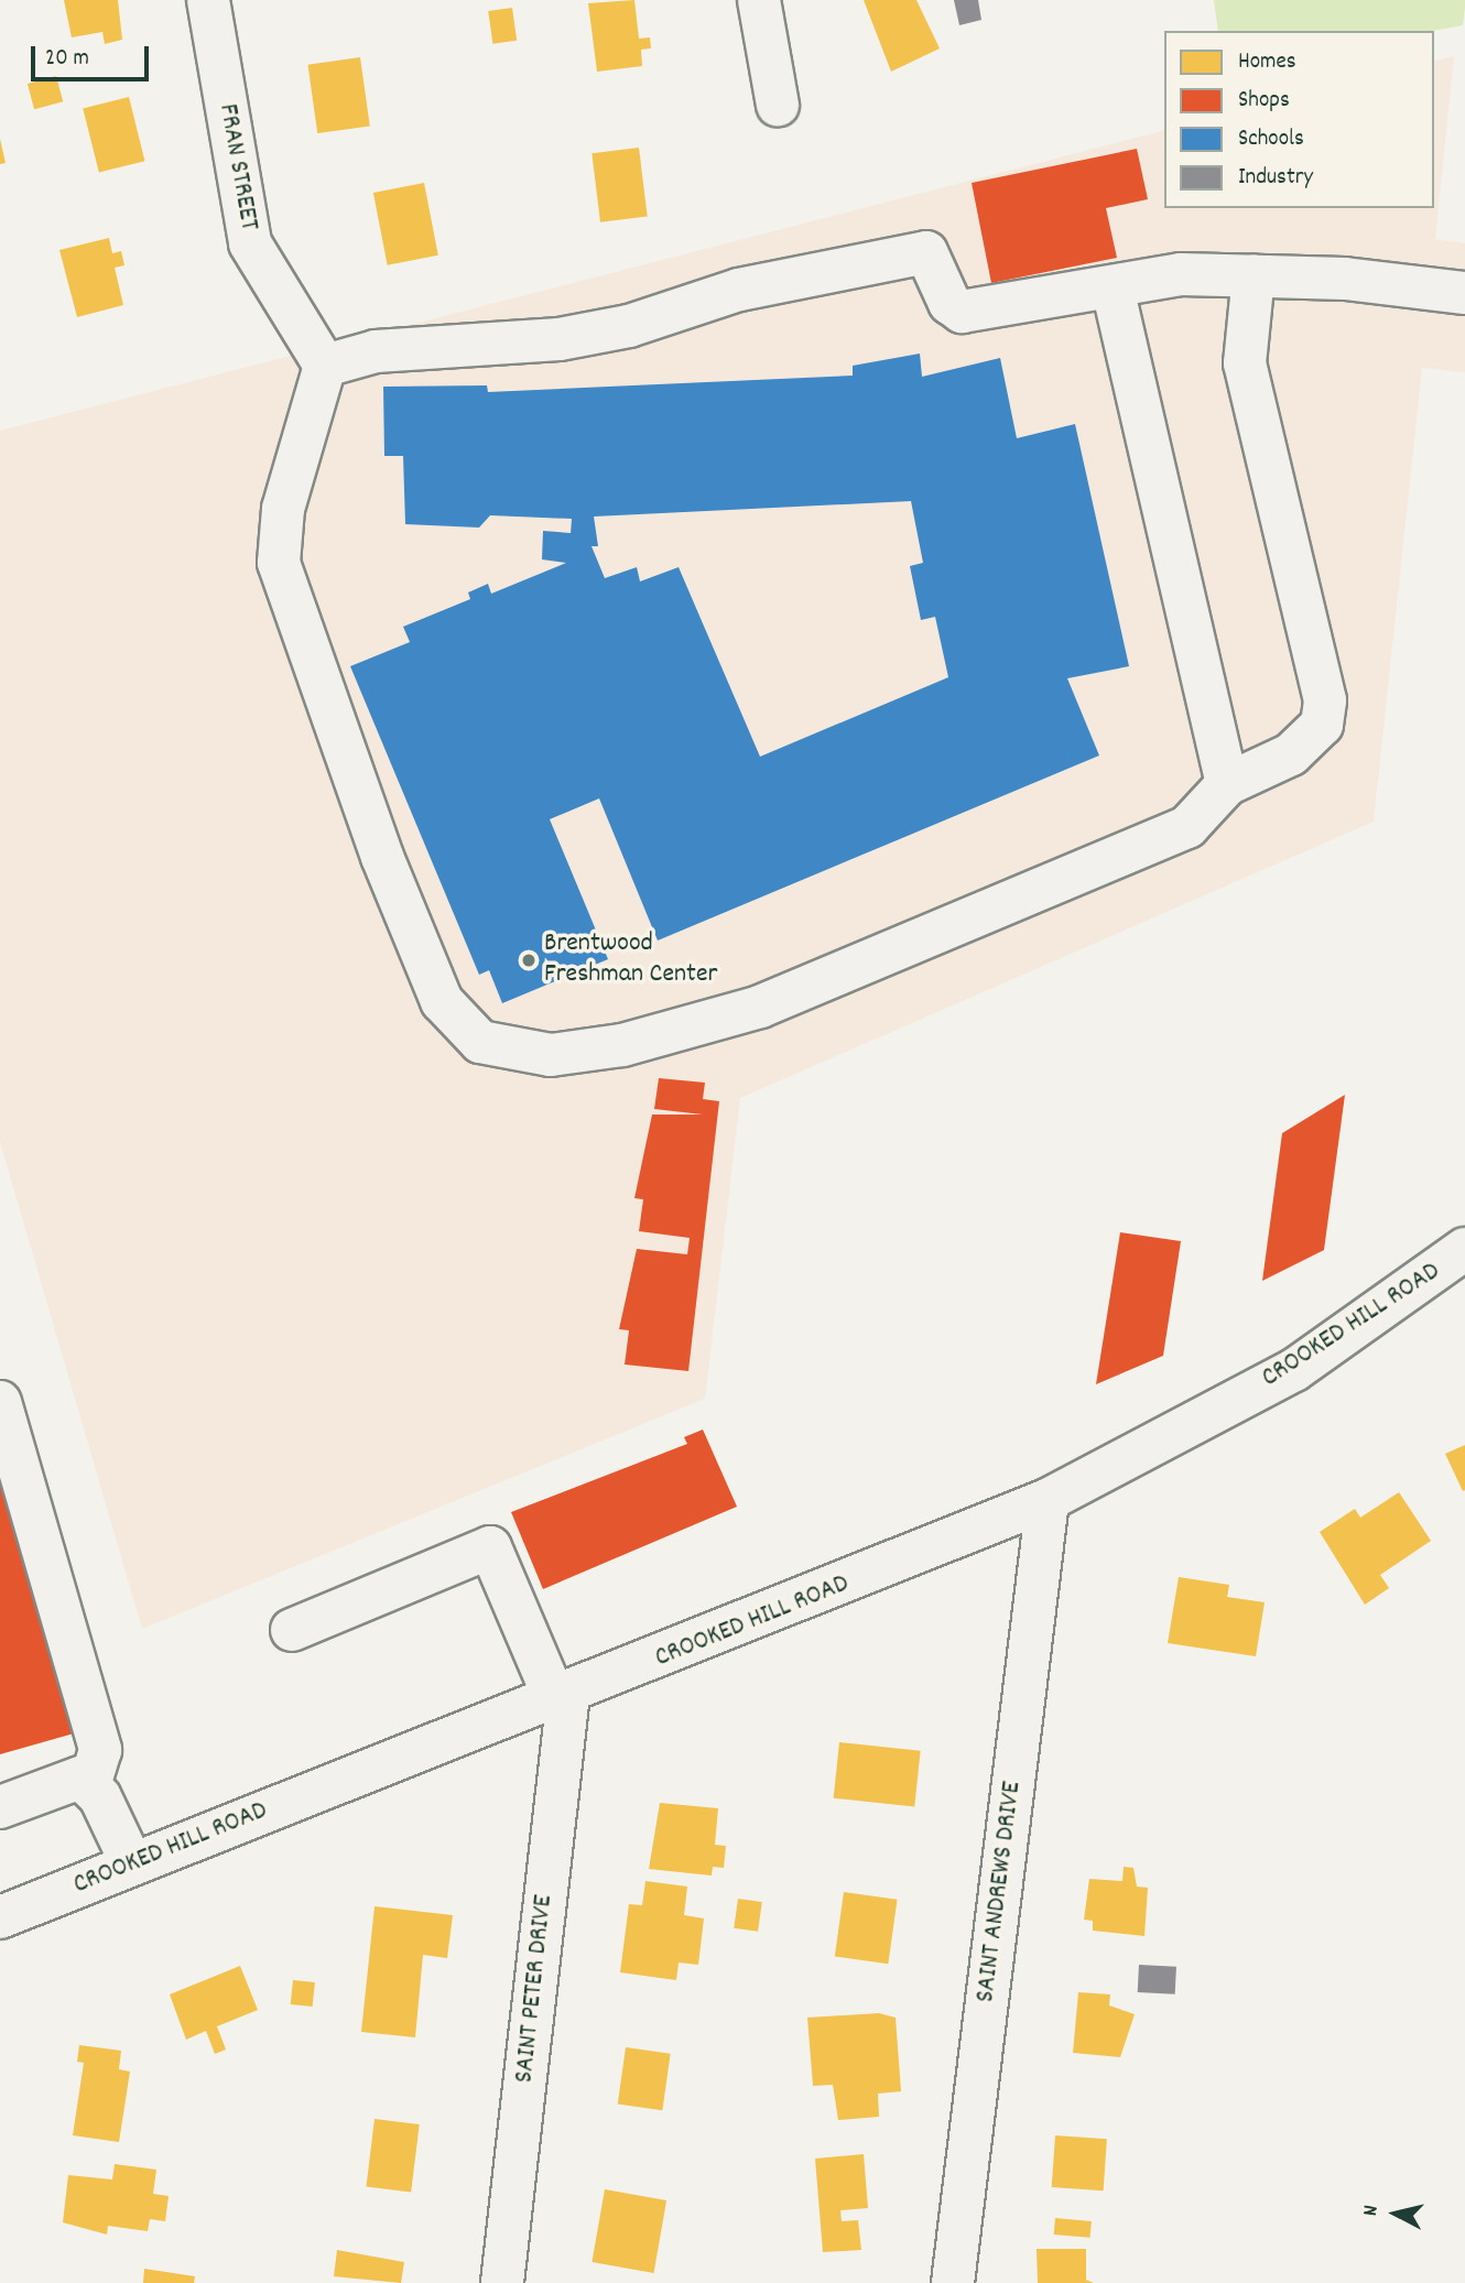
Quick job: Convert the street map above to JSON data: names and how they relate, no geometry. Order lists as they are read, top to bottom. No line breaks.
{"streets":{"street":["FRAN STREET","CROOKED HILL ROAD","SAINT ANDREWS DRIVE","SAINT PETER DRIVE"]},"crossings":[["CROOKED HILL ROAD","SAINT ANDREWS DRIVE"],["CROOKED HILL ROAD","SAINT PETER DRIVE"]],"places":["Brentwood Freshman Center"],"legend":["Homes","Shops","Schools","Industry"],"scale_bar":"20 m","north":"left"}
